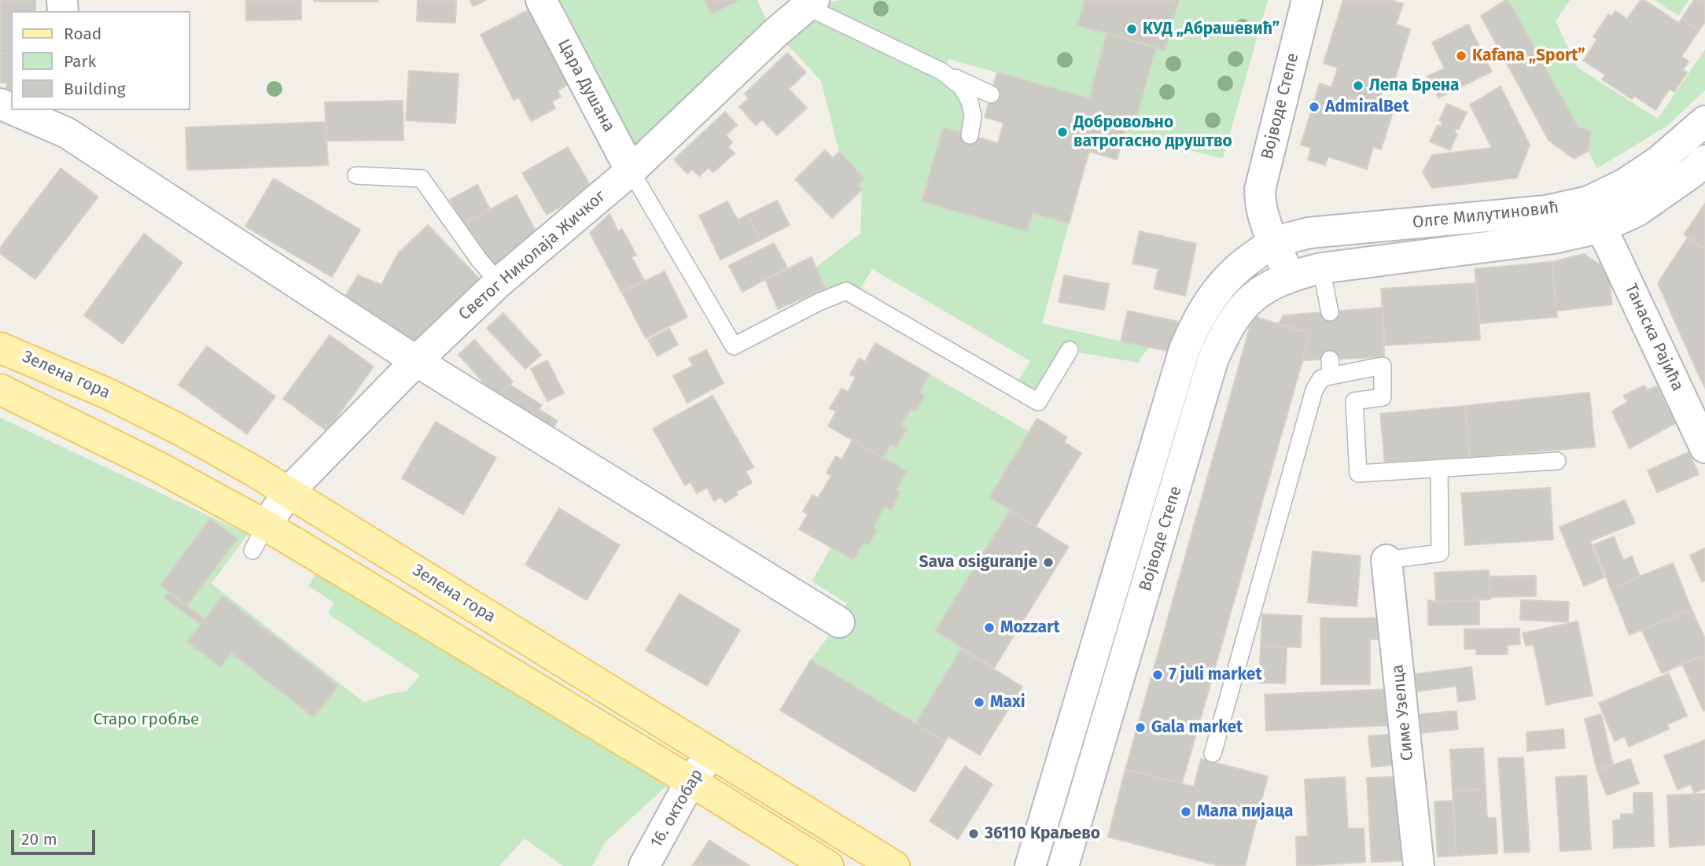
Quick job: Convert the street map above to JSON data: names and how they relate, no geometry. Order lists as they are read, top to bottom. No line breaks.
{"streets":{"main road":["Зелена гора"],"street":["Цара Душана","Војводе Степе","Олге Милутиновић","Светог Николаја Жичког","Танаска Рајића","Симе Узелца","16. октобар"]},"crossings":[["Цара Душана","Светог Николаја Жичког"],["Војводе Степе","Олге Милутиновић"],["Олге Милутиновић","Танаска Рајића"],["Светог Николаја Жичког","Зелена гора"],["Зелена гора","16. октобар"]],"parks":["Старо гробље"],"places":["КУД „Абрашевић”","Kafana „Sport”","Лепа Брена","AdmiralBet","Добровољно ватрогасно друштво","Sava osiguranje","Mozzart","7 juli market","Maxi","Gala market","Мала пијаца","36110 Краљево"],"legend":["Road","Park","Building"],"scale_bar":"20 m"}
